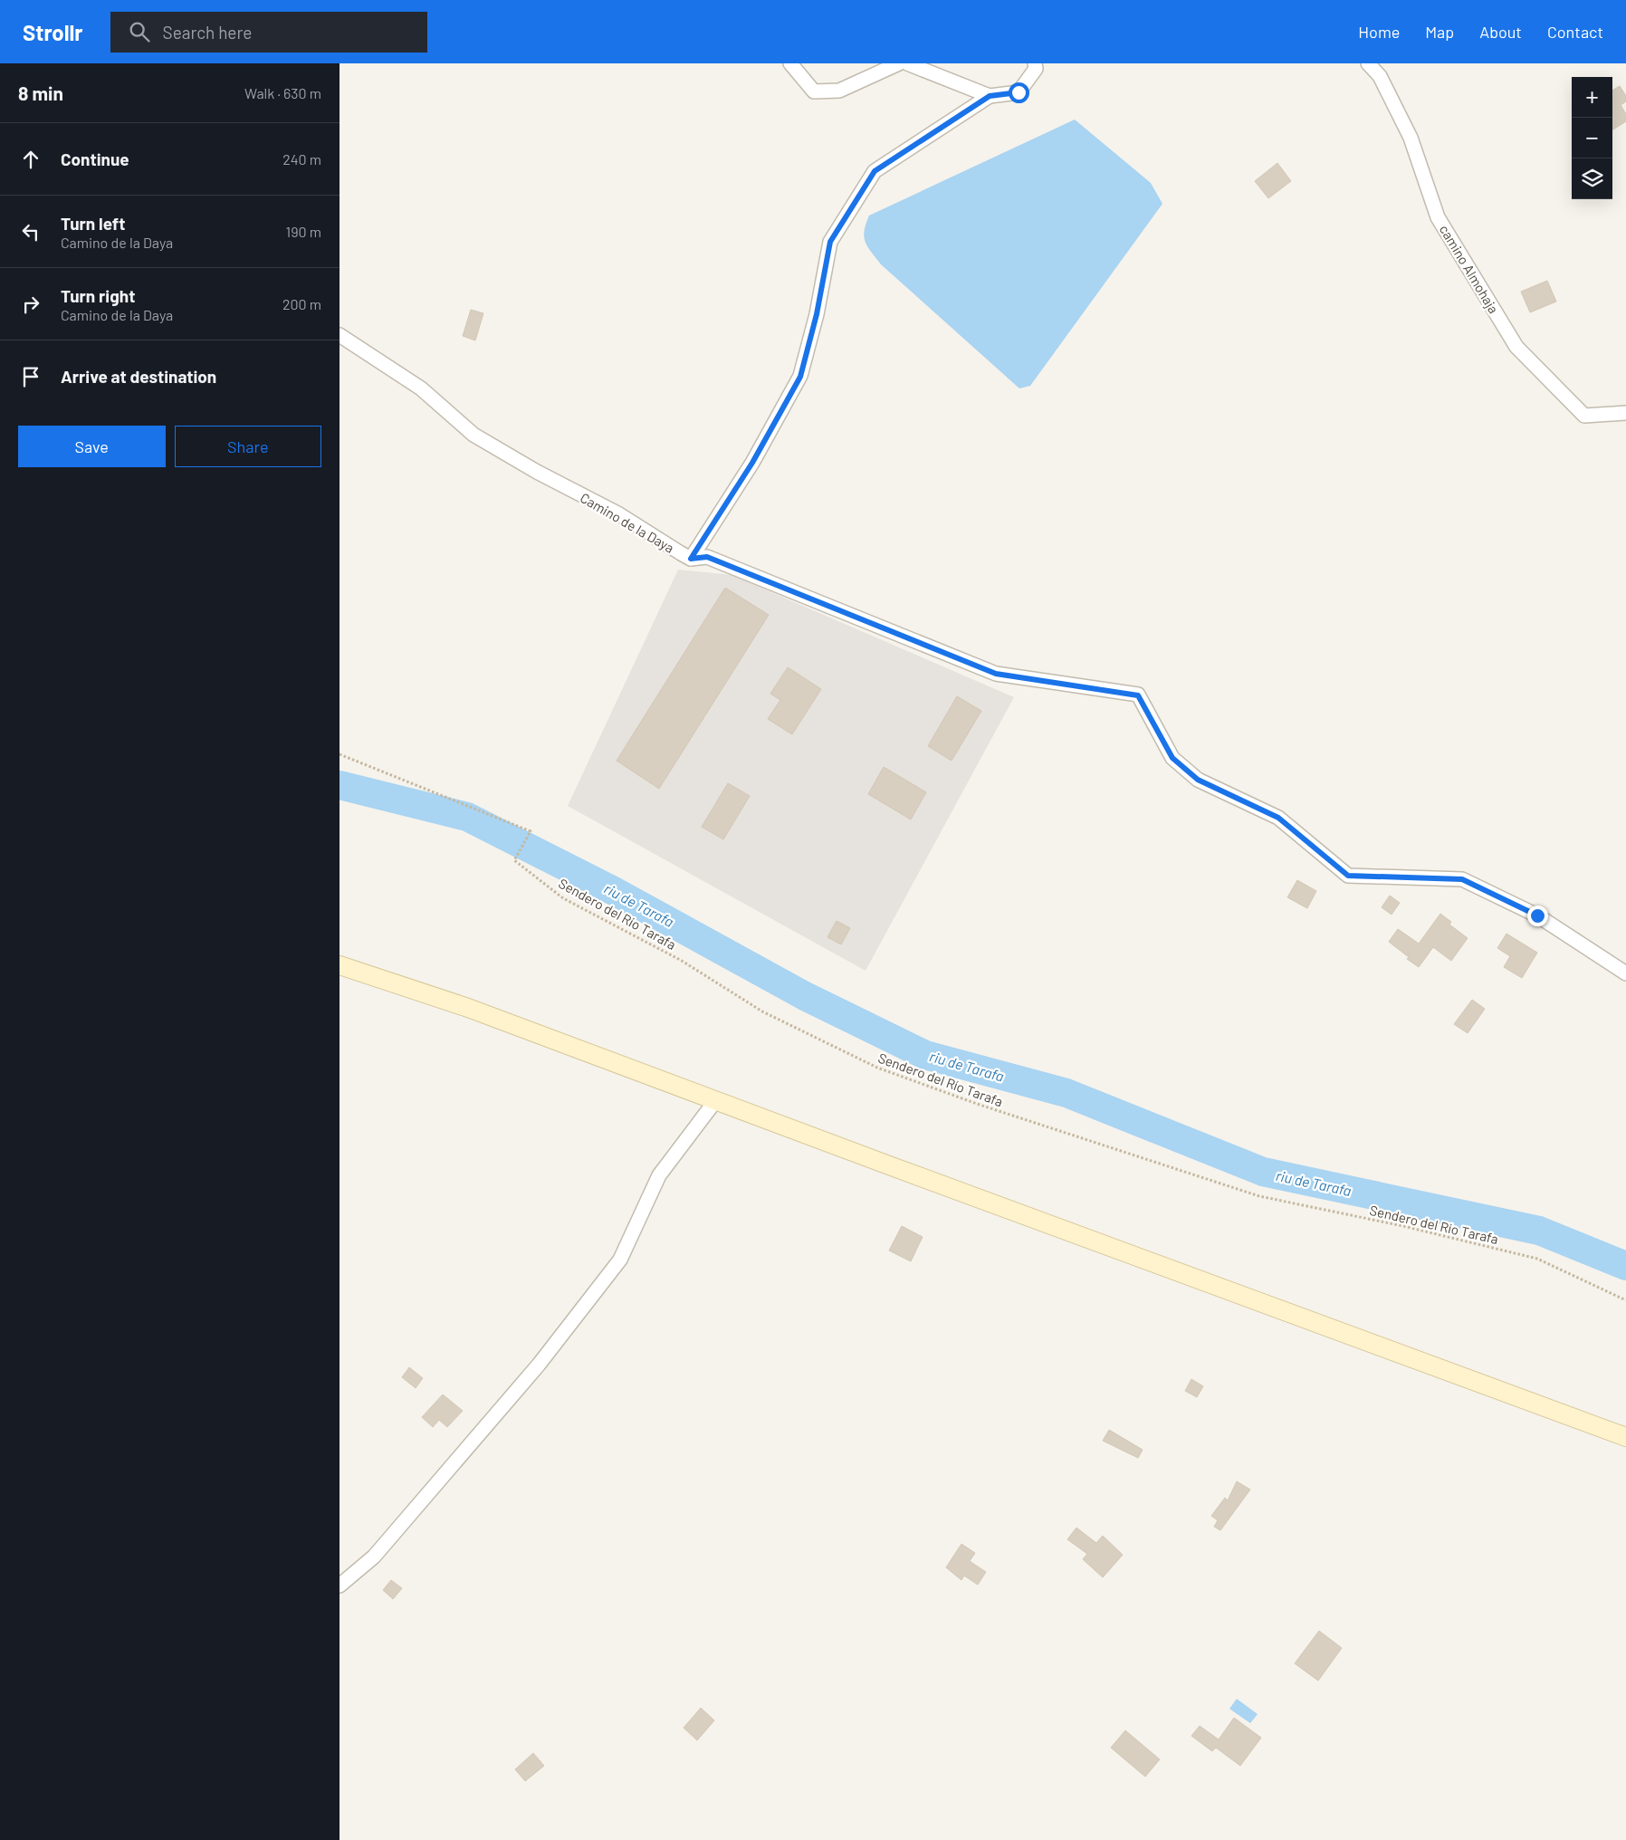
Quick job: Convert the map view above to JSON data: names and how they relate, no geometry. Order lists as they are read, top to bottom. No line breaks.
{"streets":{"street":["camino Almohaja","Camino de la Daya"],"path":["Sendero del Río Tarafa"]},"water":["riu de Tarafa"],"page":{"header":"Strollr","search":"Search here","nav":["Home","Map","About","Contact"],"heading":["8 min","Walk · 630 m"],"map_buttons":["+","−"],"list":[["Continue","240 m"],["Turn left","Camino de la Daya","190 m"],["Turn right","Camino de la Daya","200 m"],"Arrive at destination"],"buttons":["Save","Share"]}}
